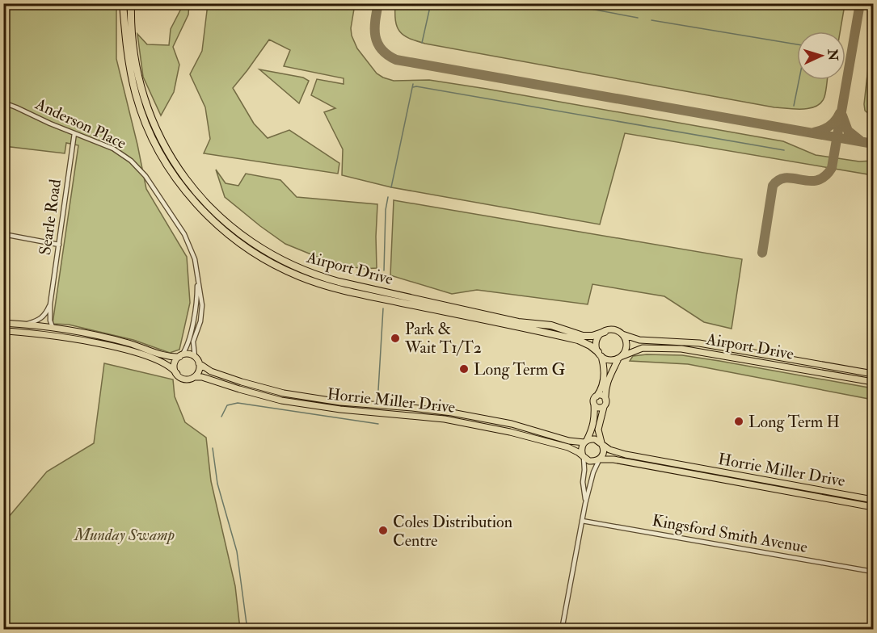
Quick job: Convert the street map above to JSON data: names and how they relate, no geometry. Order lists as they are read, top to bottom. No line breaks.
{"streets":{"highway":["Airport Drive"],"main road":["Horrie Miller Drive"],"street":["Anderson Place","Searle Road","Kingsford Smith Avenue"]},"crossings":[["Anderson Place","Searle Road"],["Anderson Place","Horrie Miller Drive"]],"parks":["Munday Swamp"],"places":["Park & Wait T1/T2","Long Term G","Long Term H","Coles Distribution Centre"],"north":"right"}
